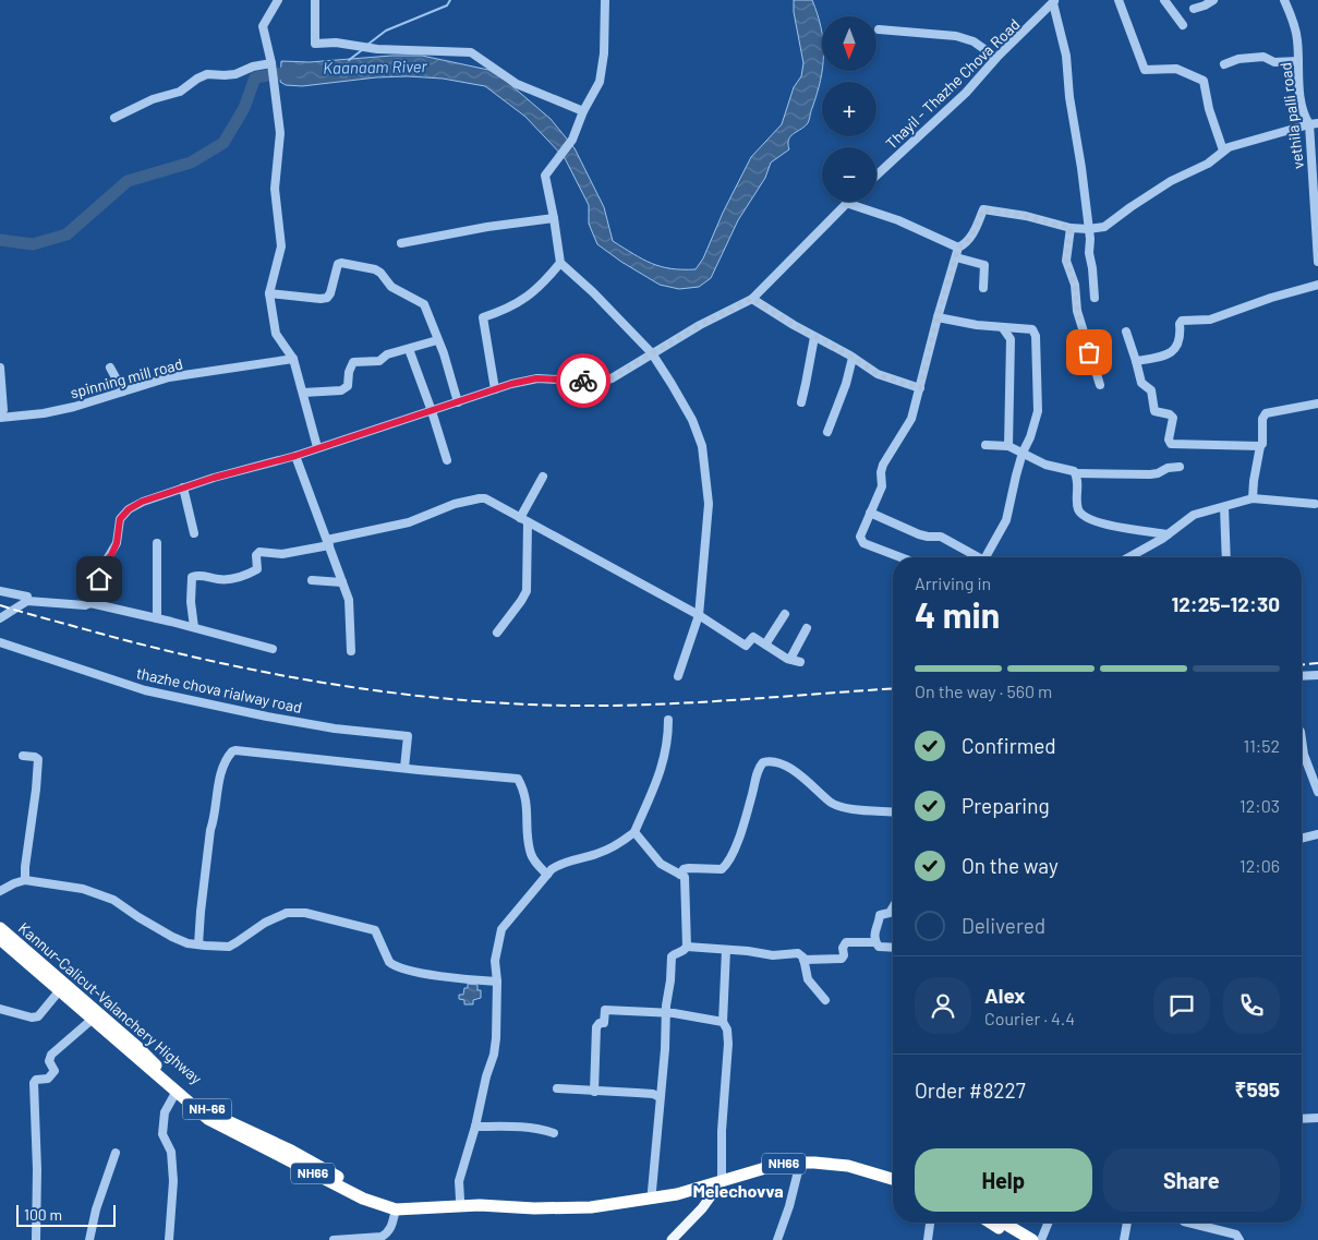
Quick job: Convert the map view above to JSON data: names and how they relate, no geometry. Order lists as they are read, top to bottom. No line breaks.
{"streets":{"highway":["Kannur-Calicut-Valanchery Highway","NH-66","NH66"],"street":["Thayil - Thazhe Chova Road","vethila palli road","spinning mill road","thazhe chova rialway road"]},"districts":["Melechovva"],"water":["Kaanaam River"],"scale_bar":"100 m","north":"bottom","page":{"map_buttons":["+","−"],"heading":["4 min","Arriving in","12:25–12:30"],"panel":["Alex","Courier · 4.4","Order #8227","₹595"],"bar":"On the way · 560 m","list":[["Confirmed","11:52"],["Preparing","12:03"],["On the way","12:06"],"Delivered"],"buttons":["Help","Share"],"scale":"100 m"}}
